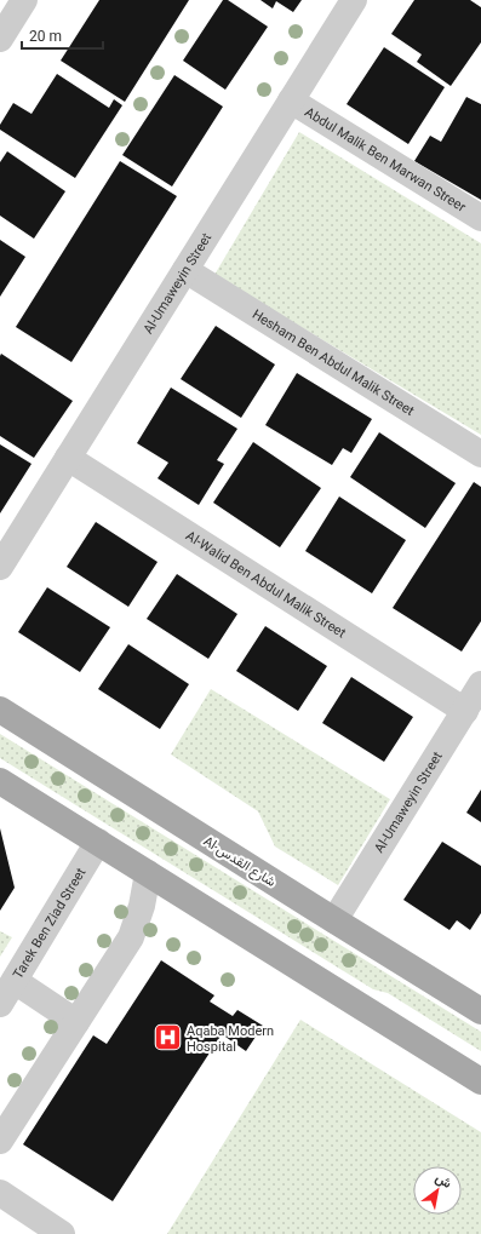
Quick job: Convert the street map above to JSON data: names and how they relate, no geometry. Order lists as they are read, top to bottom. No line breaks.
{"streets":{"main road":["Al-شارع القدس"],"street":["Abdul Malik Ben Marwan Streer","Al-Umaweyin Street","Hesham Ben Abdul Malik Street","Al-Walid Ben Abdul Malik Street","Tarek Ben Ziad Street"]},"crossings":[["Abdul Malik Ben Marwan Streer","Al-Umaweyin Street"],["Al-Umaweyin Street","Hesham Ben Abdul Malik Street"],["Al-Umaweyin Street","Al-Walid Ben Abdul Malik Street"],["Al-Umaweyin Street","Al-شارع القدس"]],"places":{"hospital":["Aqaba Modern Hospital"]},"scale_bar":"20 m","north":"top right"}
